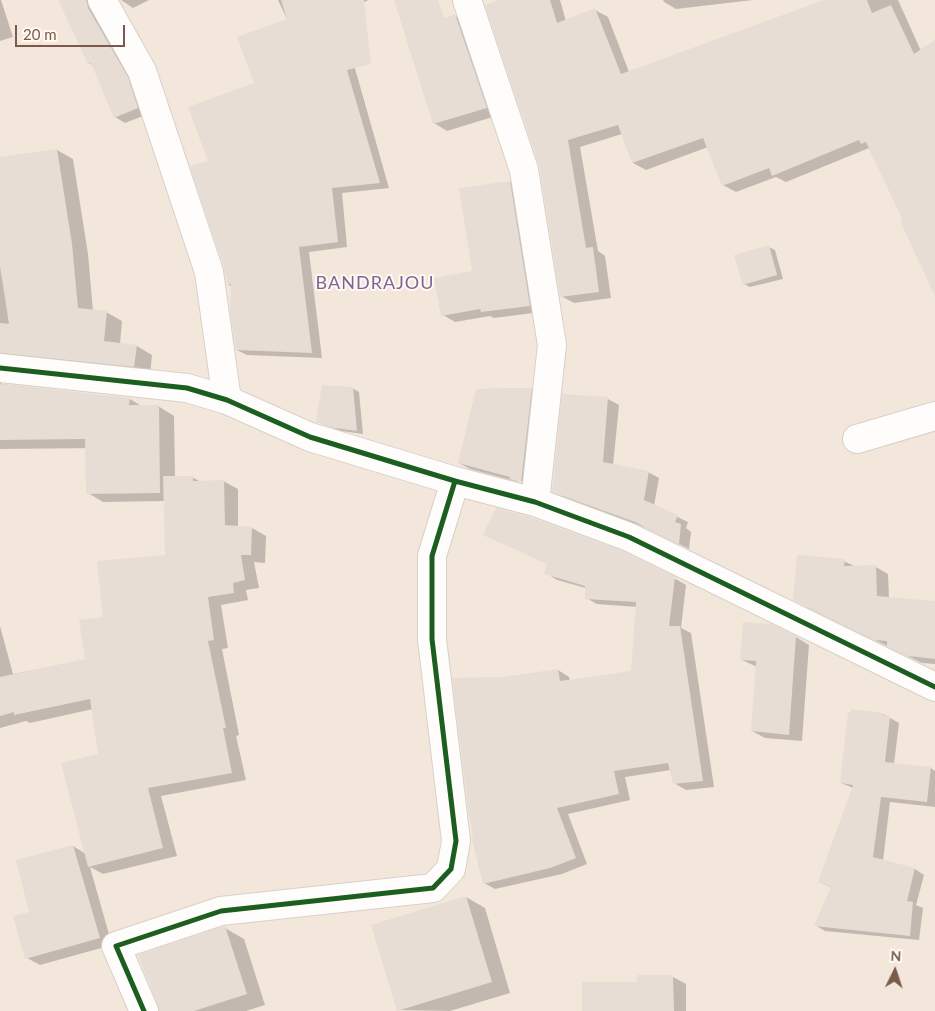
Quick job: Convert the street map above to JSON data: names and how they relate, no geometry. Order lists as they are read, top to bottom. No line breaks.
{"districts":["BANDRAJOU"],"scale_bar":"20 m","north":"top"}
